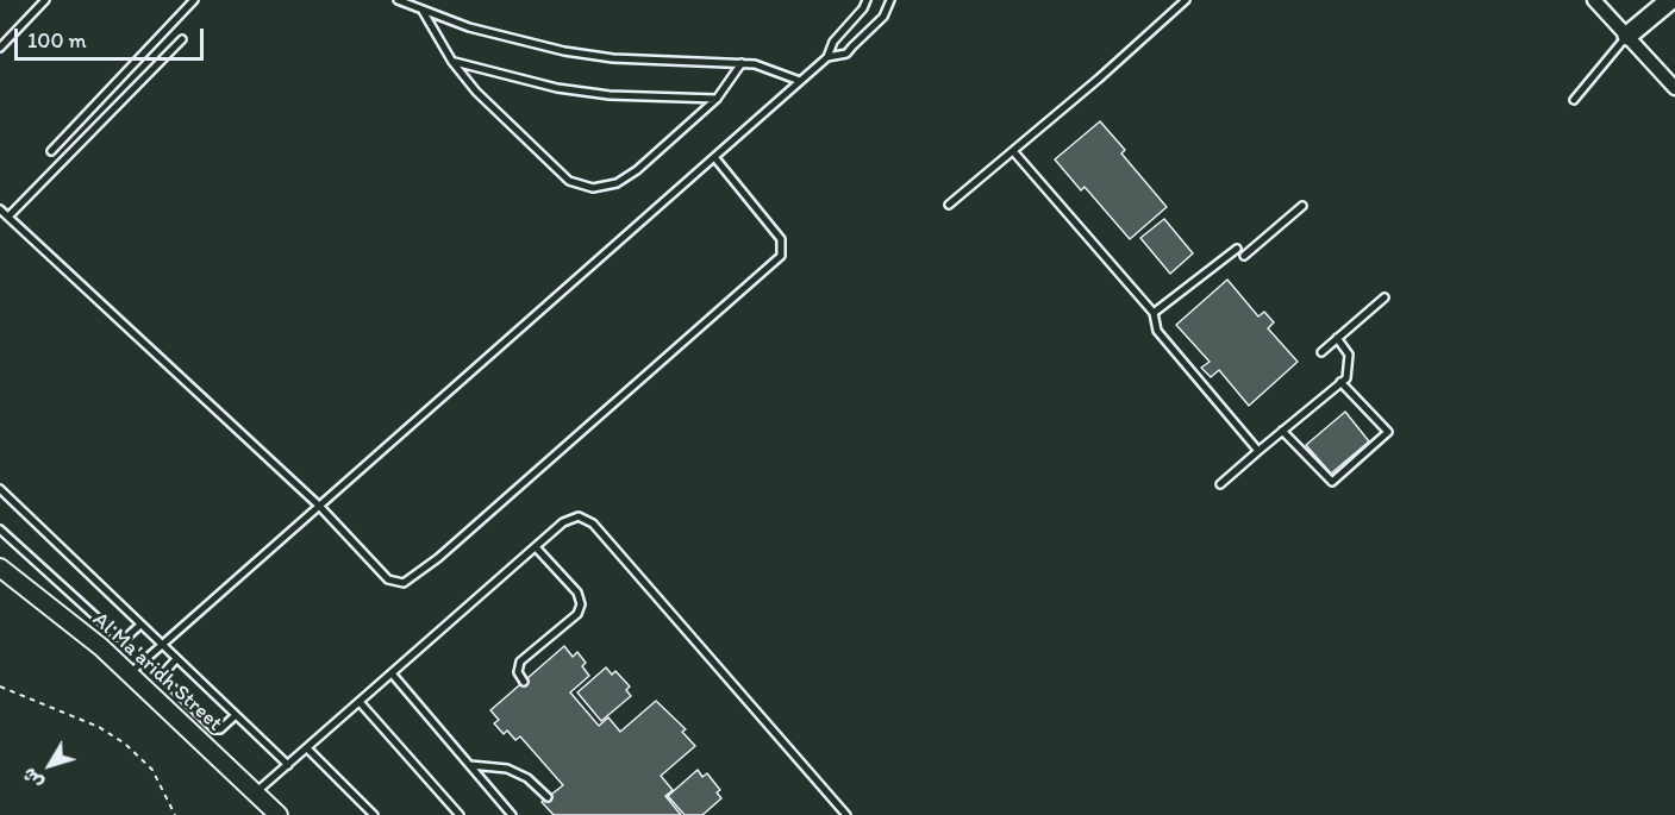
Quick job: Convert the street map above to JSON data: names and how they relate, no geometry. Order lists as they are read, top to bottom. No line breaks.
{"streets":{"main road":["Al Ma'aridh Street"]},"scale_bar":"100 m","north":"bottom left"}
